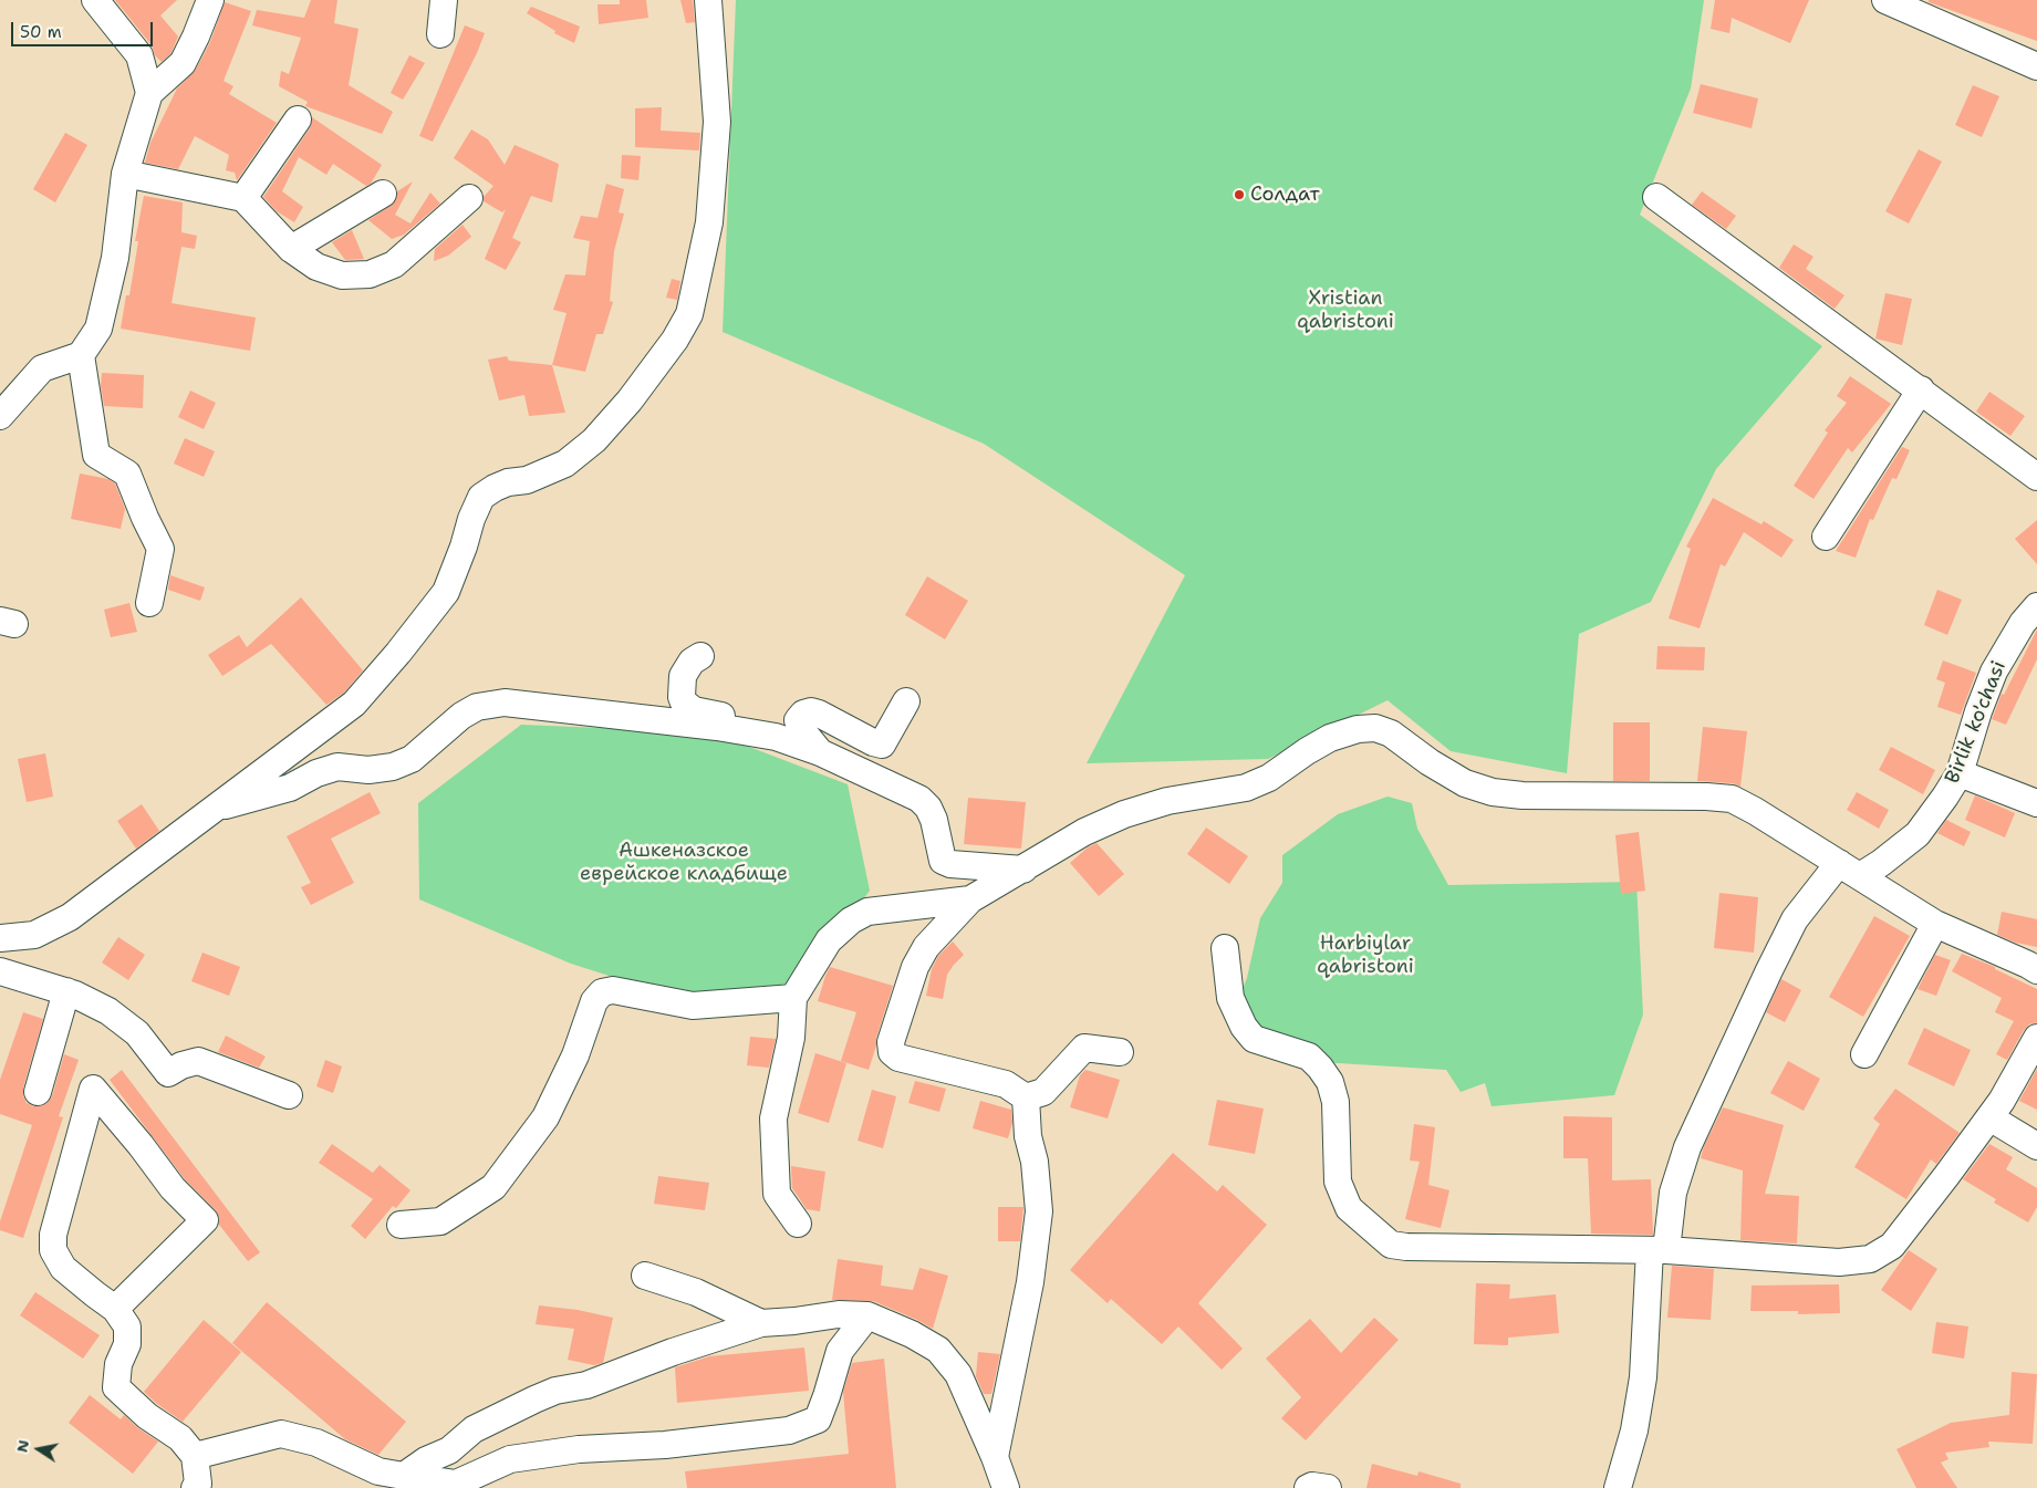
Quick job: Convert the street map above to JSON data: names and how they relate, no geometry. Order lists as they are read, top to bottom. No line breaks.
{"streets":{"street":["Birlik ko'chasi"]},"parks":["Xristian qabristoni","Ашкеназское еврейское кладбище","Harbiylar qabristoni"],"places":["Солдат"],"scale_bar":"50 m","north":"left"}
